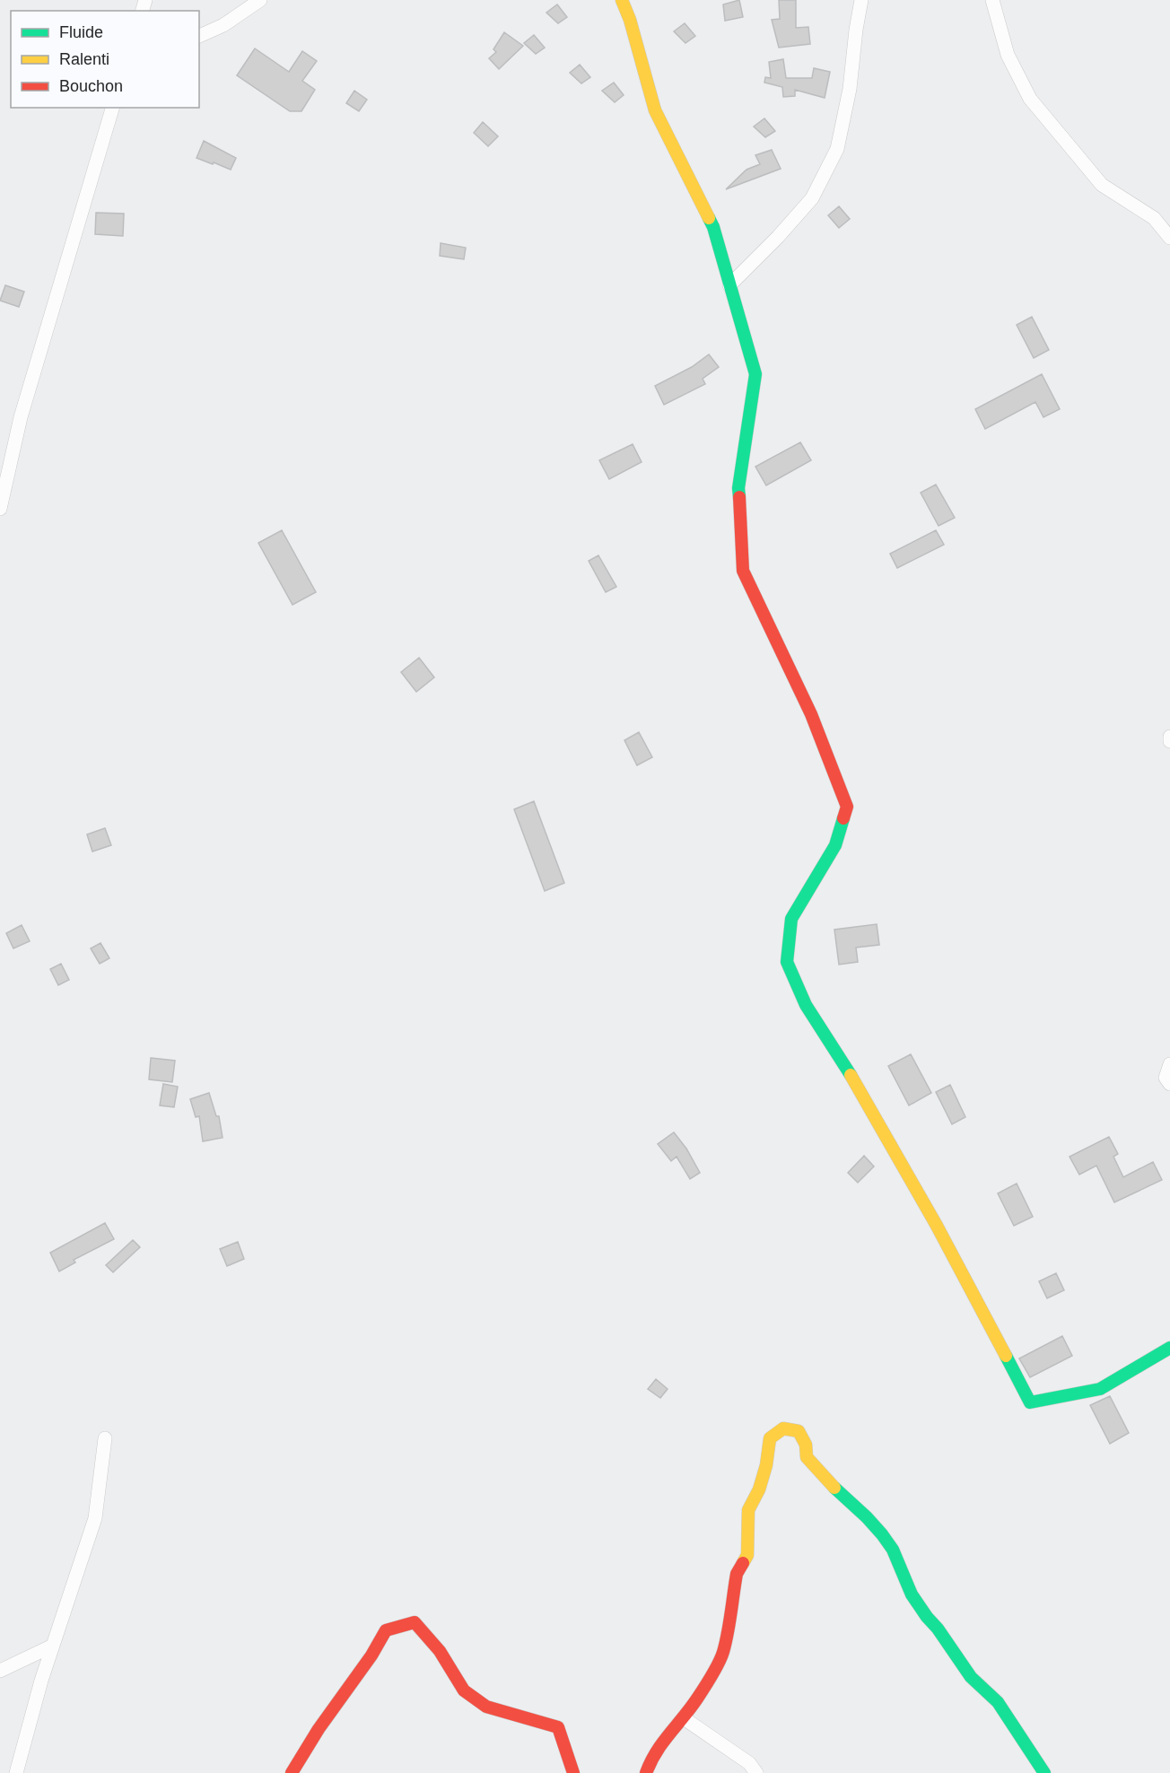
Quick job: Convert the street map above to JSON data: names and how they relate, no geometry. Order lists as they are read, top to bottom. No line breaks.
{"legend":["Fluide","Ralenti","Bouchon"]}
